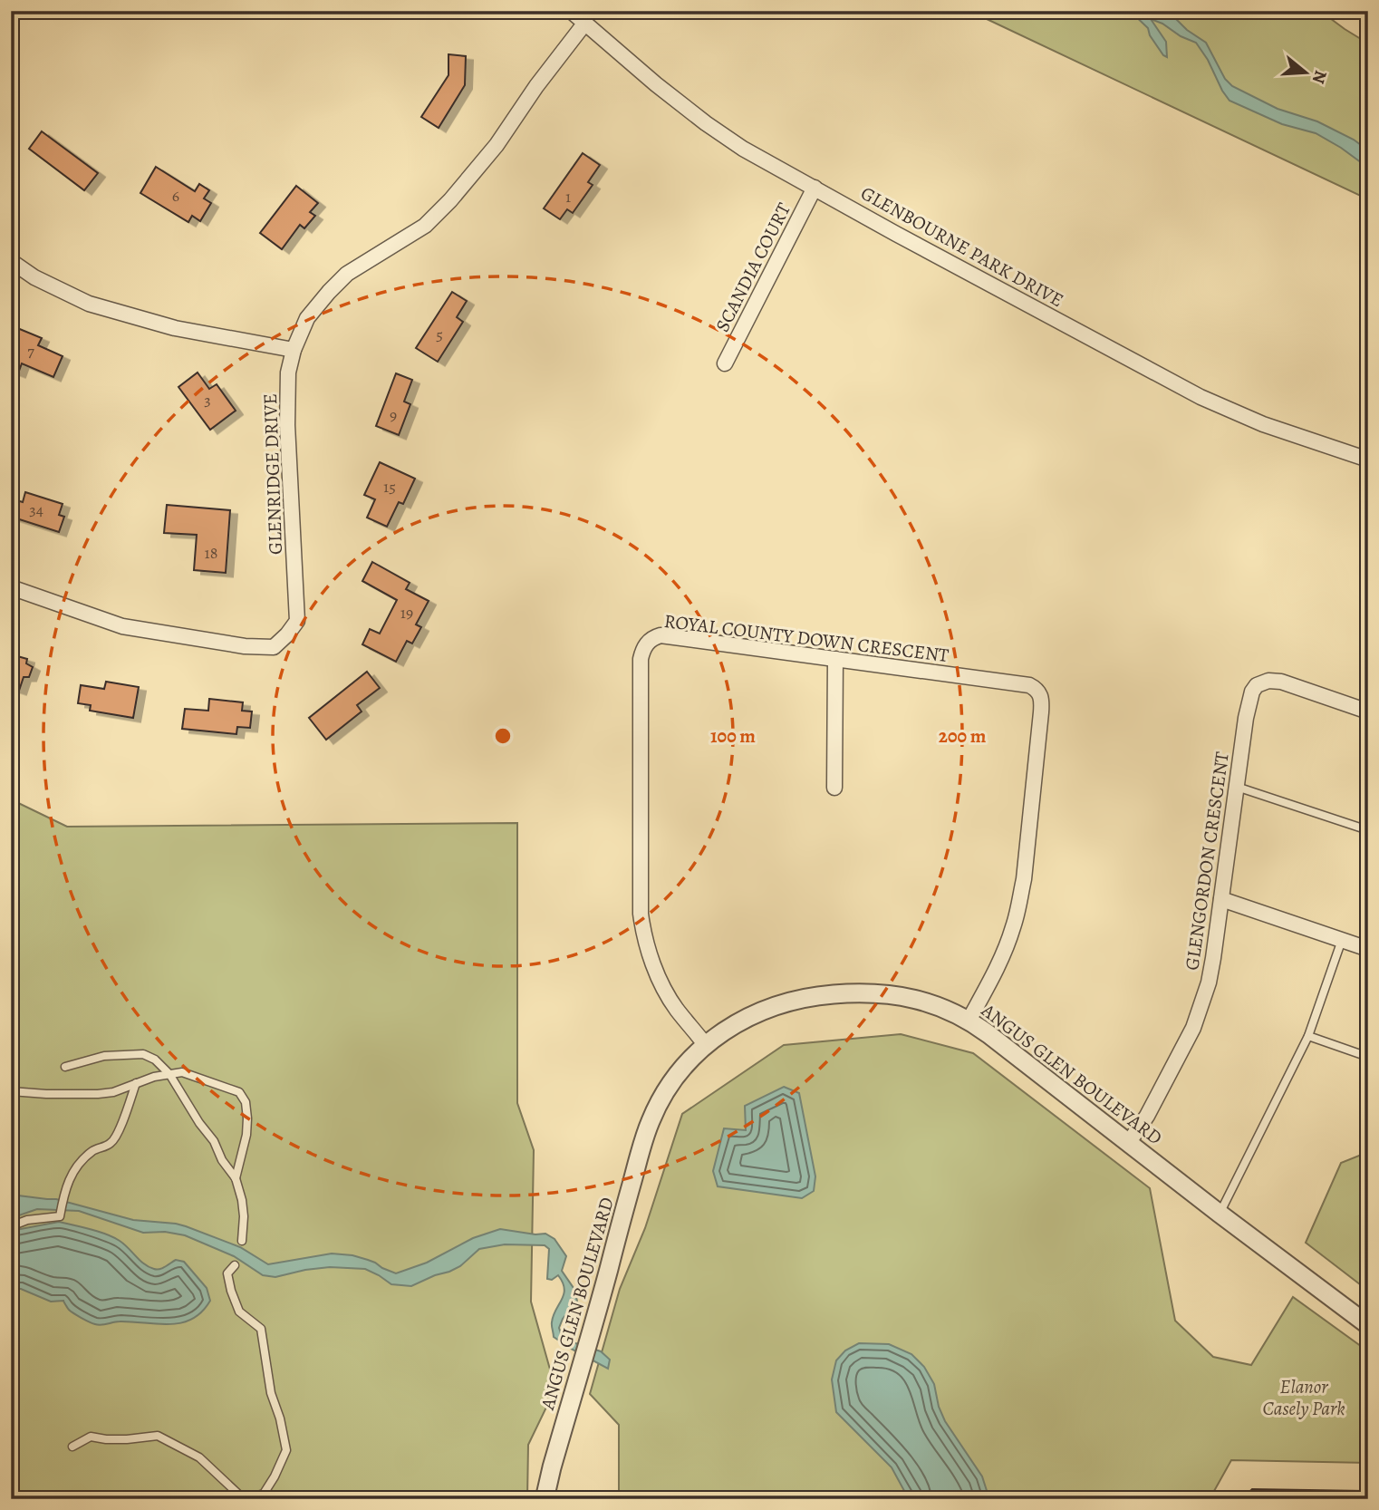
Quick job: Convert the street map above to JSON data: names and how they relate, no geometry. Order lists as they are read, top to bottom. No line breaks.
{"streets":{"street":["GLENBOURNE PARK DRIVE","SCANDIA COURT","GLENRIDGE DRIVE","ROYAL COUNTY DOWN CRESCENT","GLENGORDON CRESCENT","ANGUS GLEN BOULEVARD"]},"crossings":[["GLENBOURNE PARK DRIVE","SCANDIA COURT"],["GLENBOURNE PARK DRIVE","GLENRIDGE DRIVE"],["ROYAL COUNTY DOWN CRESCENT","ANGUS GLEN BOULEVARD"],["GLENGORDON CRESCENT","ANGUS GLEN BOULEVARD"]],"parks":["Elanor Casely Park"],"house_numbers":["6","1","5","7","3","9","15","34","18","19"],"north":"right","rings":["100 m","200 m"]}
